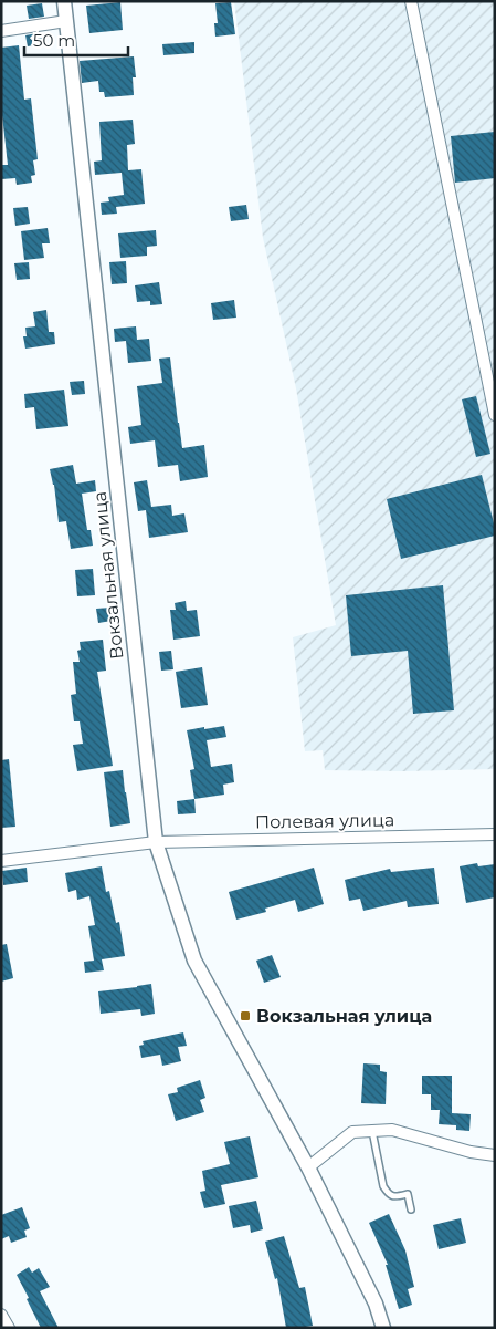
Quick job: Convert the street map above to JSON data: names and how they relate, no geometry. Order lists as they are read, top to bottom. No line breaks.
{"streets":{"street":["Вокзальная улица","Полевая улица"]},"crossings":[["Вокзальная улица","Полевая улица"]],"places":{"transit":["Вокзальная улица"]},"scale_bar":"50 m"}
